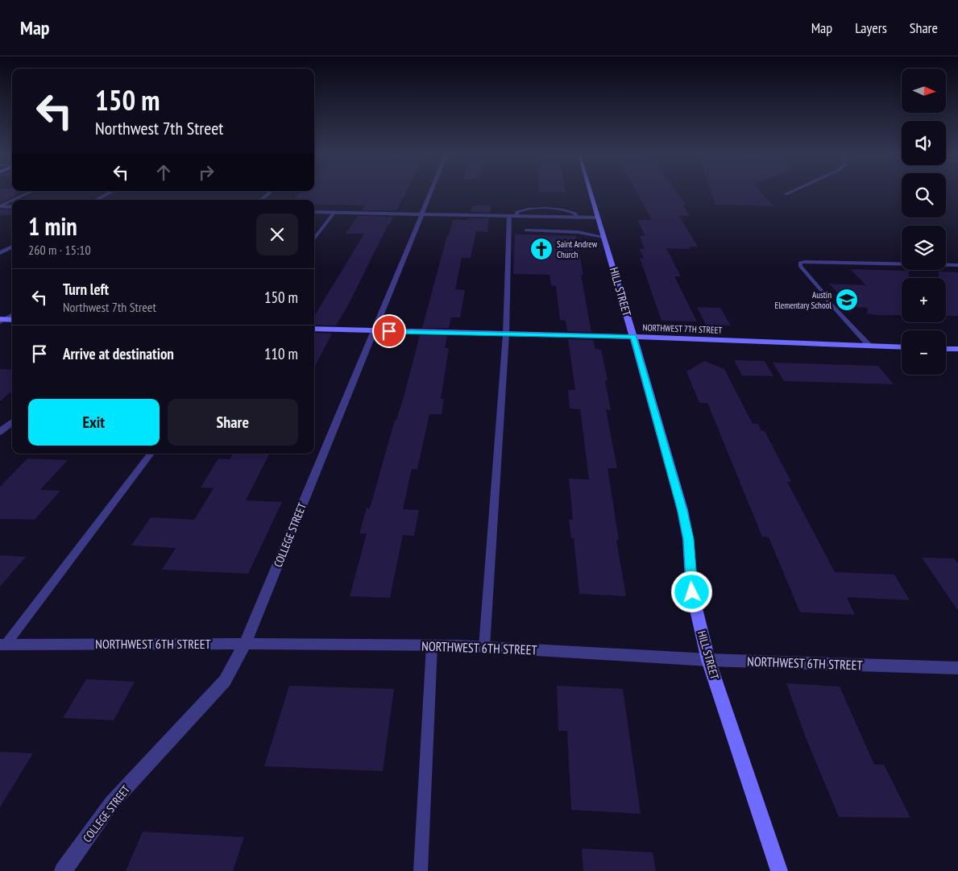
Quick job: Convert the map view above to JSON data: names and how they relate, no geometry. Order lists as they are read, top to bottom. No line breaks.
{"streets":{"street":["HILL STREET","NORTHWEST 7TH STREET","COLLEGE STREET","NORTHWEST 6TH STREET"]},"crossings":[["HILL STREET","NORTHWEST 7TH STREET"],["HILL STREET","NORTHWEST 6TH STREET"],["NORTHWEST 7TH STREET","COLLEGE STREET"],["COLLEGE STREET","NORTHWEST 6TH STREET"]],"places":{"church":["Saint Andrew Church"],"school or university":["Austin Elementary School"]},"north":"right","page":{"header":"Map","nav":["Map","Layers","Share"],"map_buttons":["+","−"],"turn":["150 m","Northwest 7th Street"],"heading":["1 min","260 m · 15:10"],"list":[{"name":"Turn left","note":"Northwest 7th Street","value":"150 m"},{"name":"Arrive at destination","value":"110 m"}],"buttons":["Exit","Share"]}}
